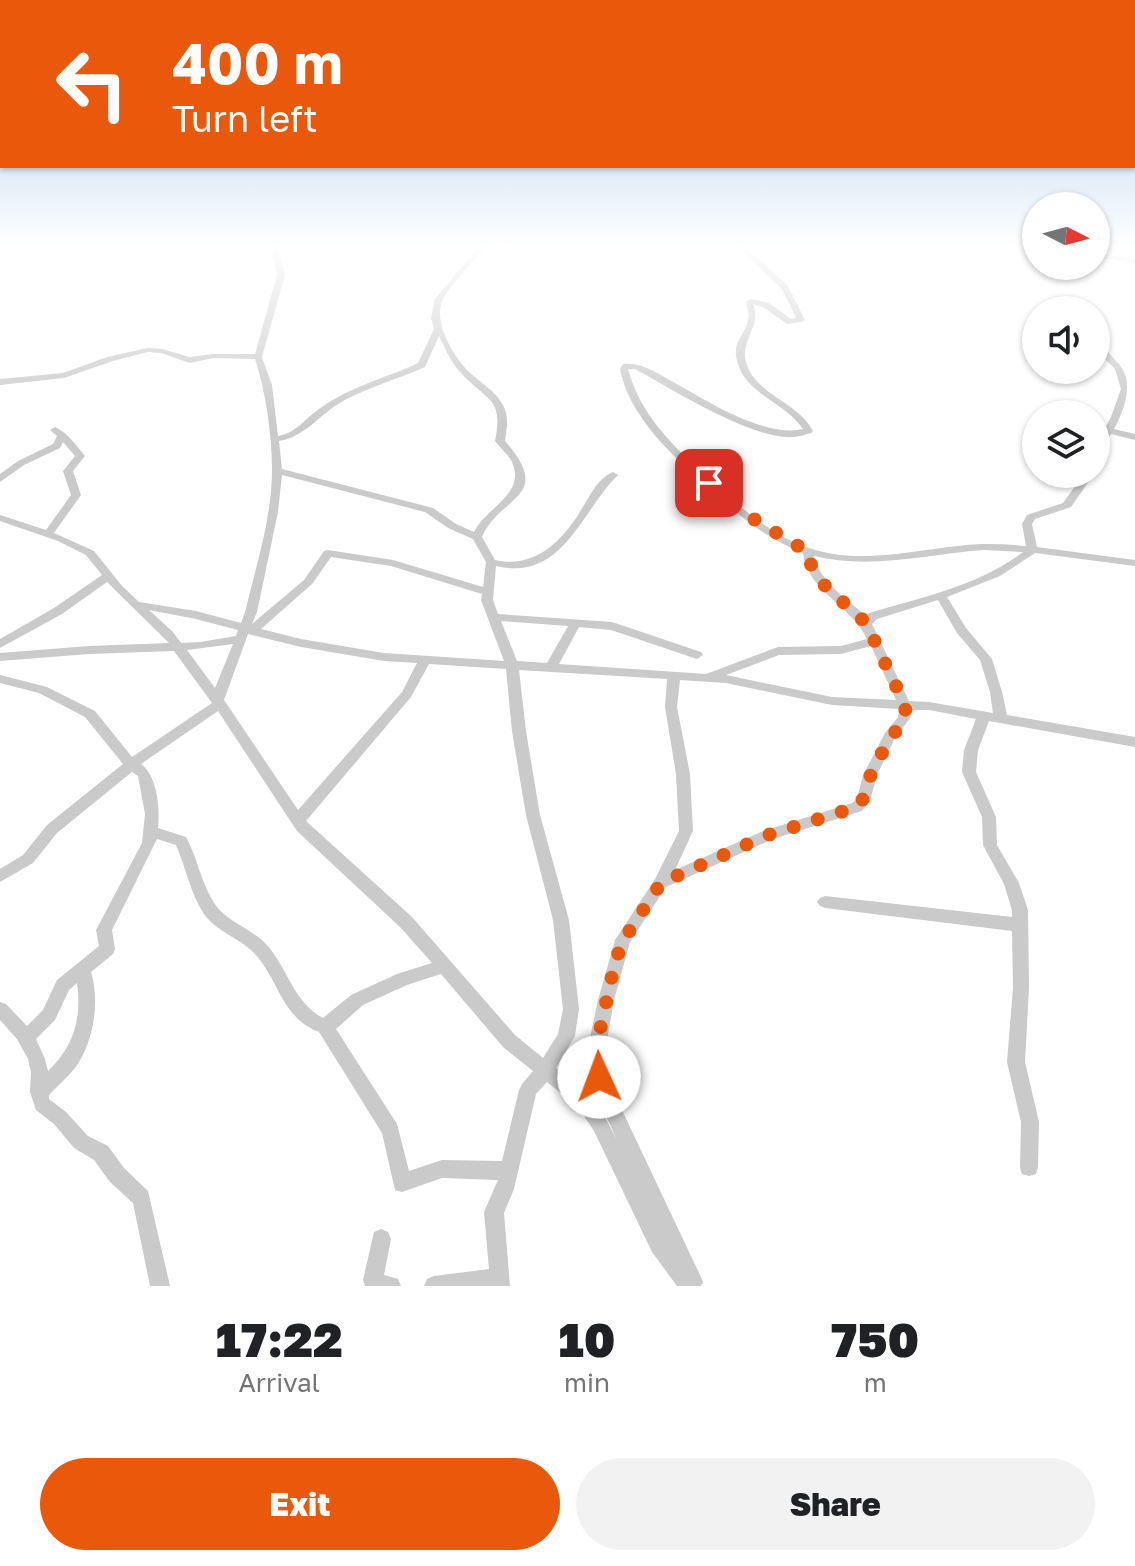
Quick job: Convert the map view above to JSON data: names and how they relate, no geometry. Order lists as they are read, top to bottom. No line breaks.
{"north":"right","page":{"turn":["400 m","Turn left"],"eta":["17:22","Arrival","10","min","750","m"],"buttons":["Exit","Share"]}}
